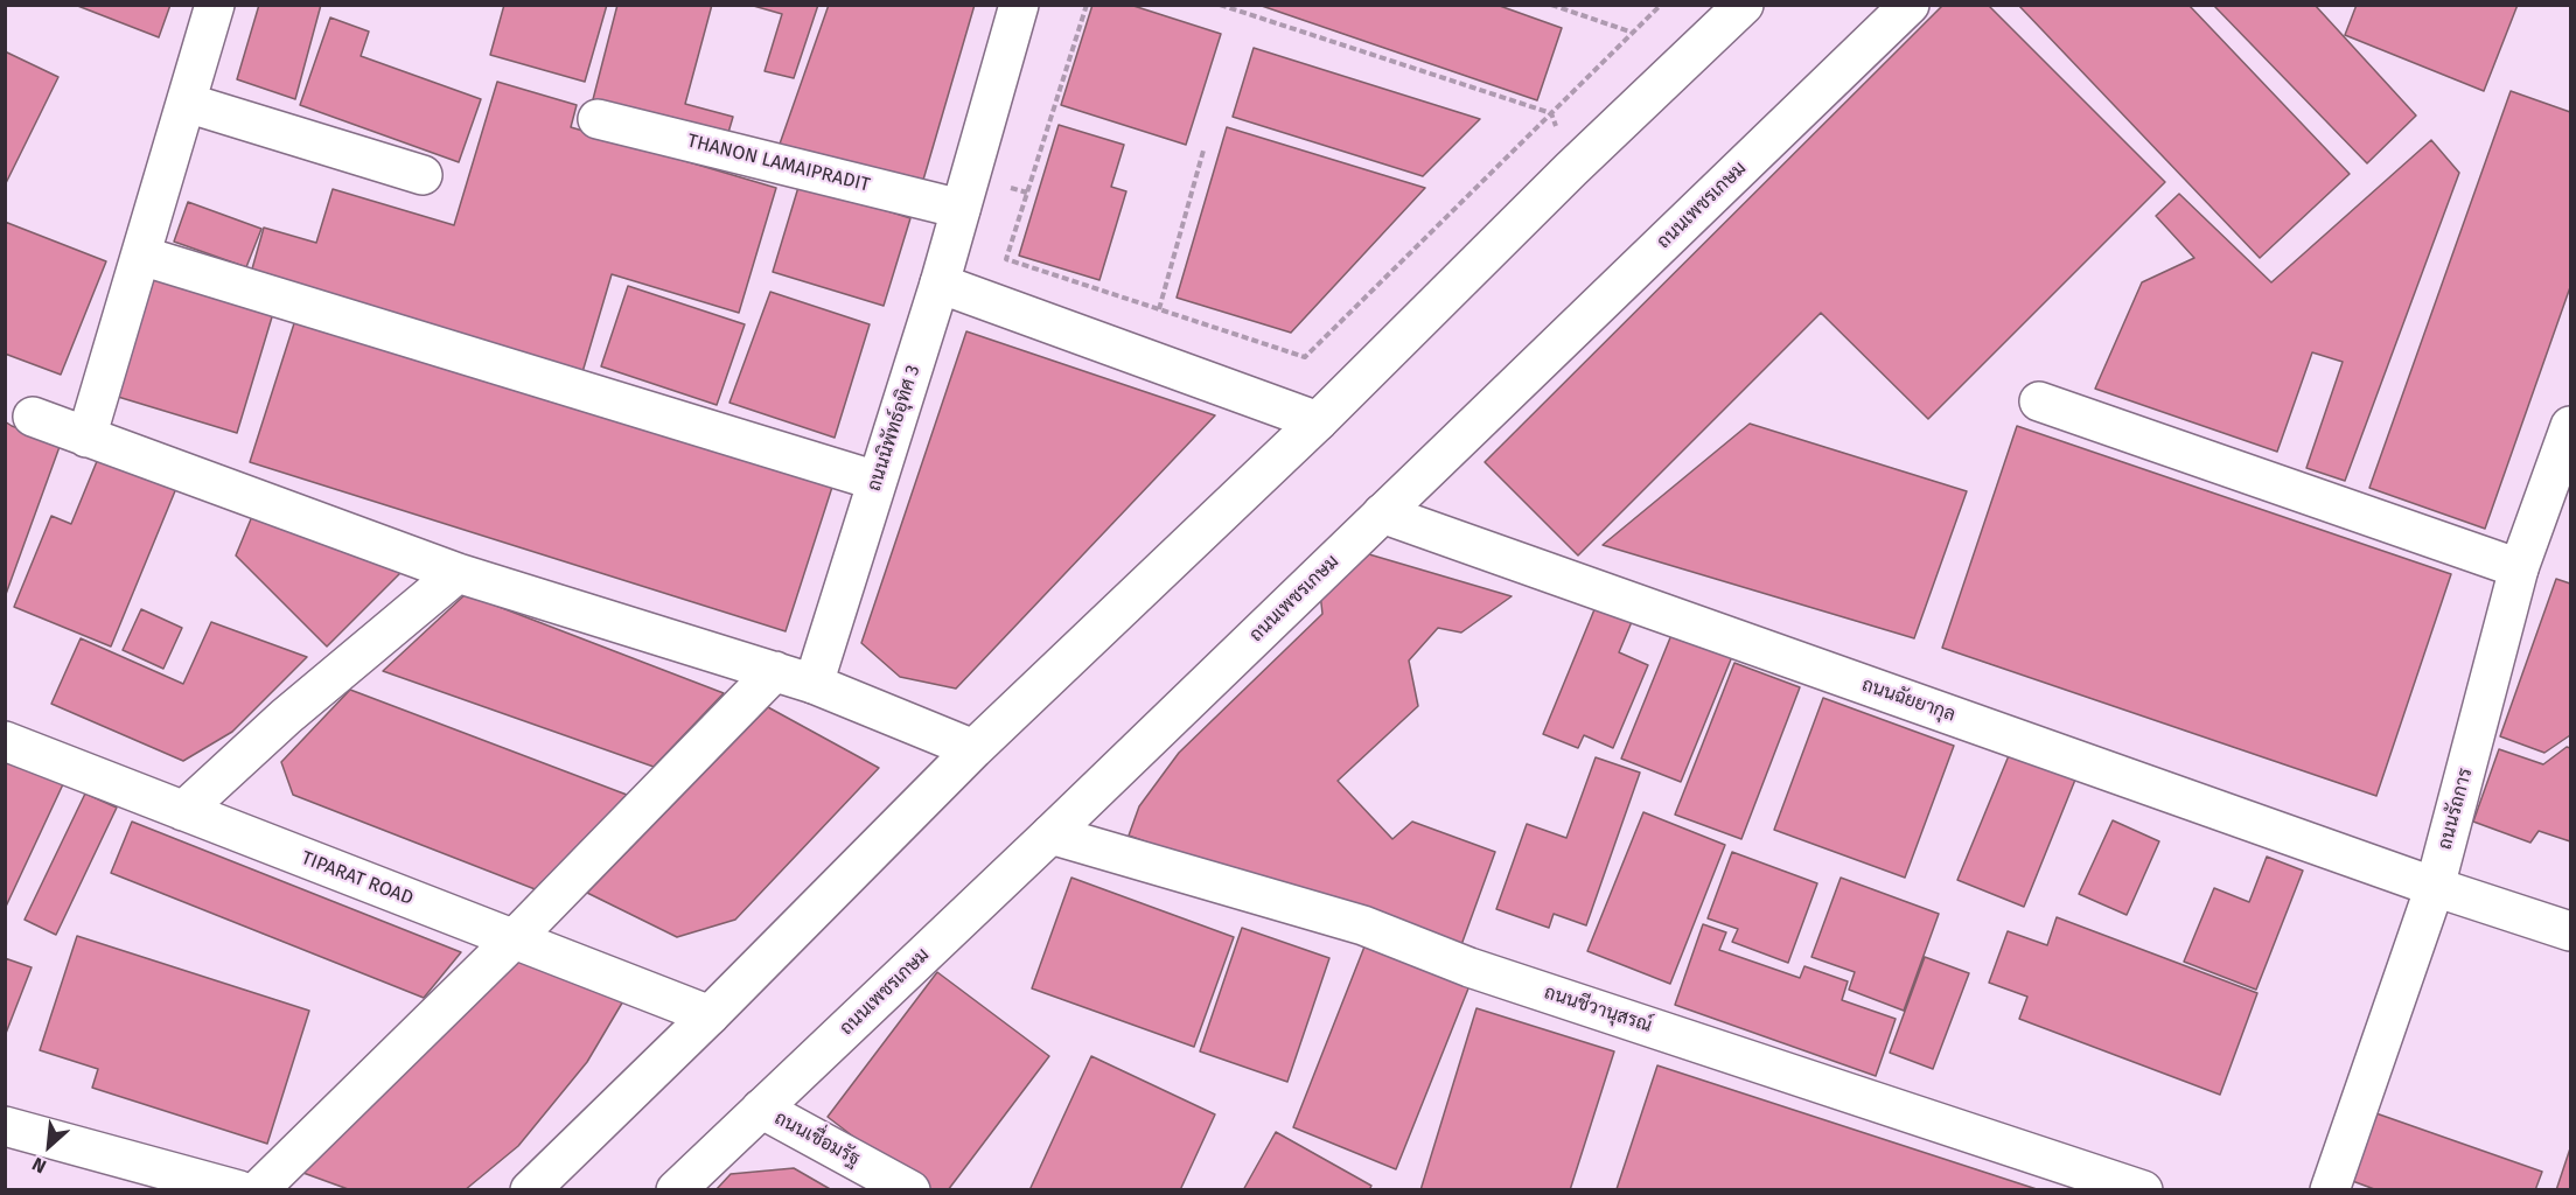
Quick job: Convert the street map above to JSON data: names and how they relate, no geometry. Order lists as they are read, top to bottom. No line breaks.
{"streets":{"street":["THANON LAMAIPRADIT","ถนนเพชรเกษม","ถนนนิพัทธ์อุทิศ 3","ถนนฉัยยากุล","ถนนรัถการ","TIPARAT ROAD","ถนนชีวานุสรณ์","ถนนเชื่อมรัฐ"]},"crossings":[["THANON LAMAIPRADIT","ถนนนิพัทธ์อุทิศ 3"],["ถนนเพชรเกษม","ถนนฉัยยากุล"],["ถนนเพชรเกษม","ถนนชีวานุสรณ์"],["ถนนเพชรเกษม","ถนนเชื่อมรัฐ"],["ถนนฉัยยากุล","ถนนรัถการ"]],"north":"bottom left"}
